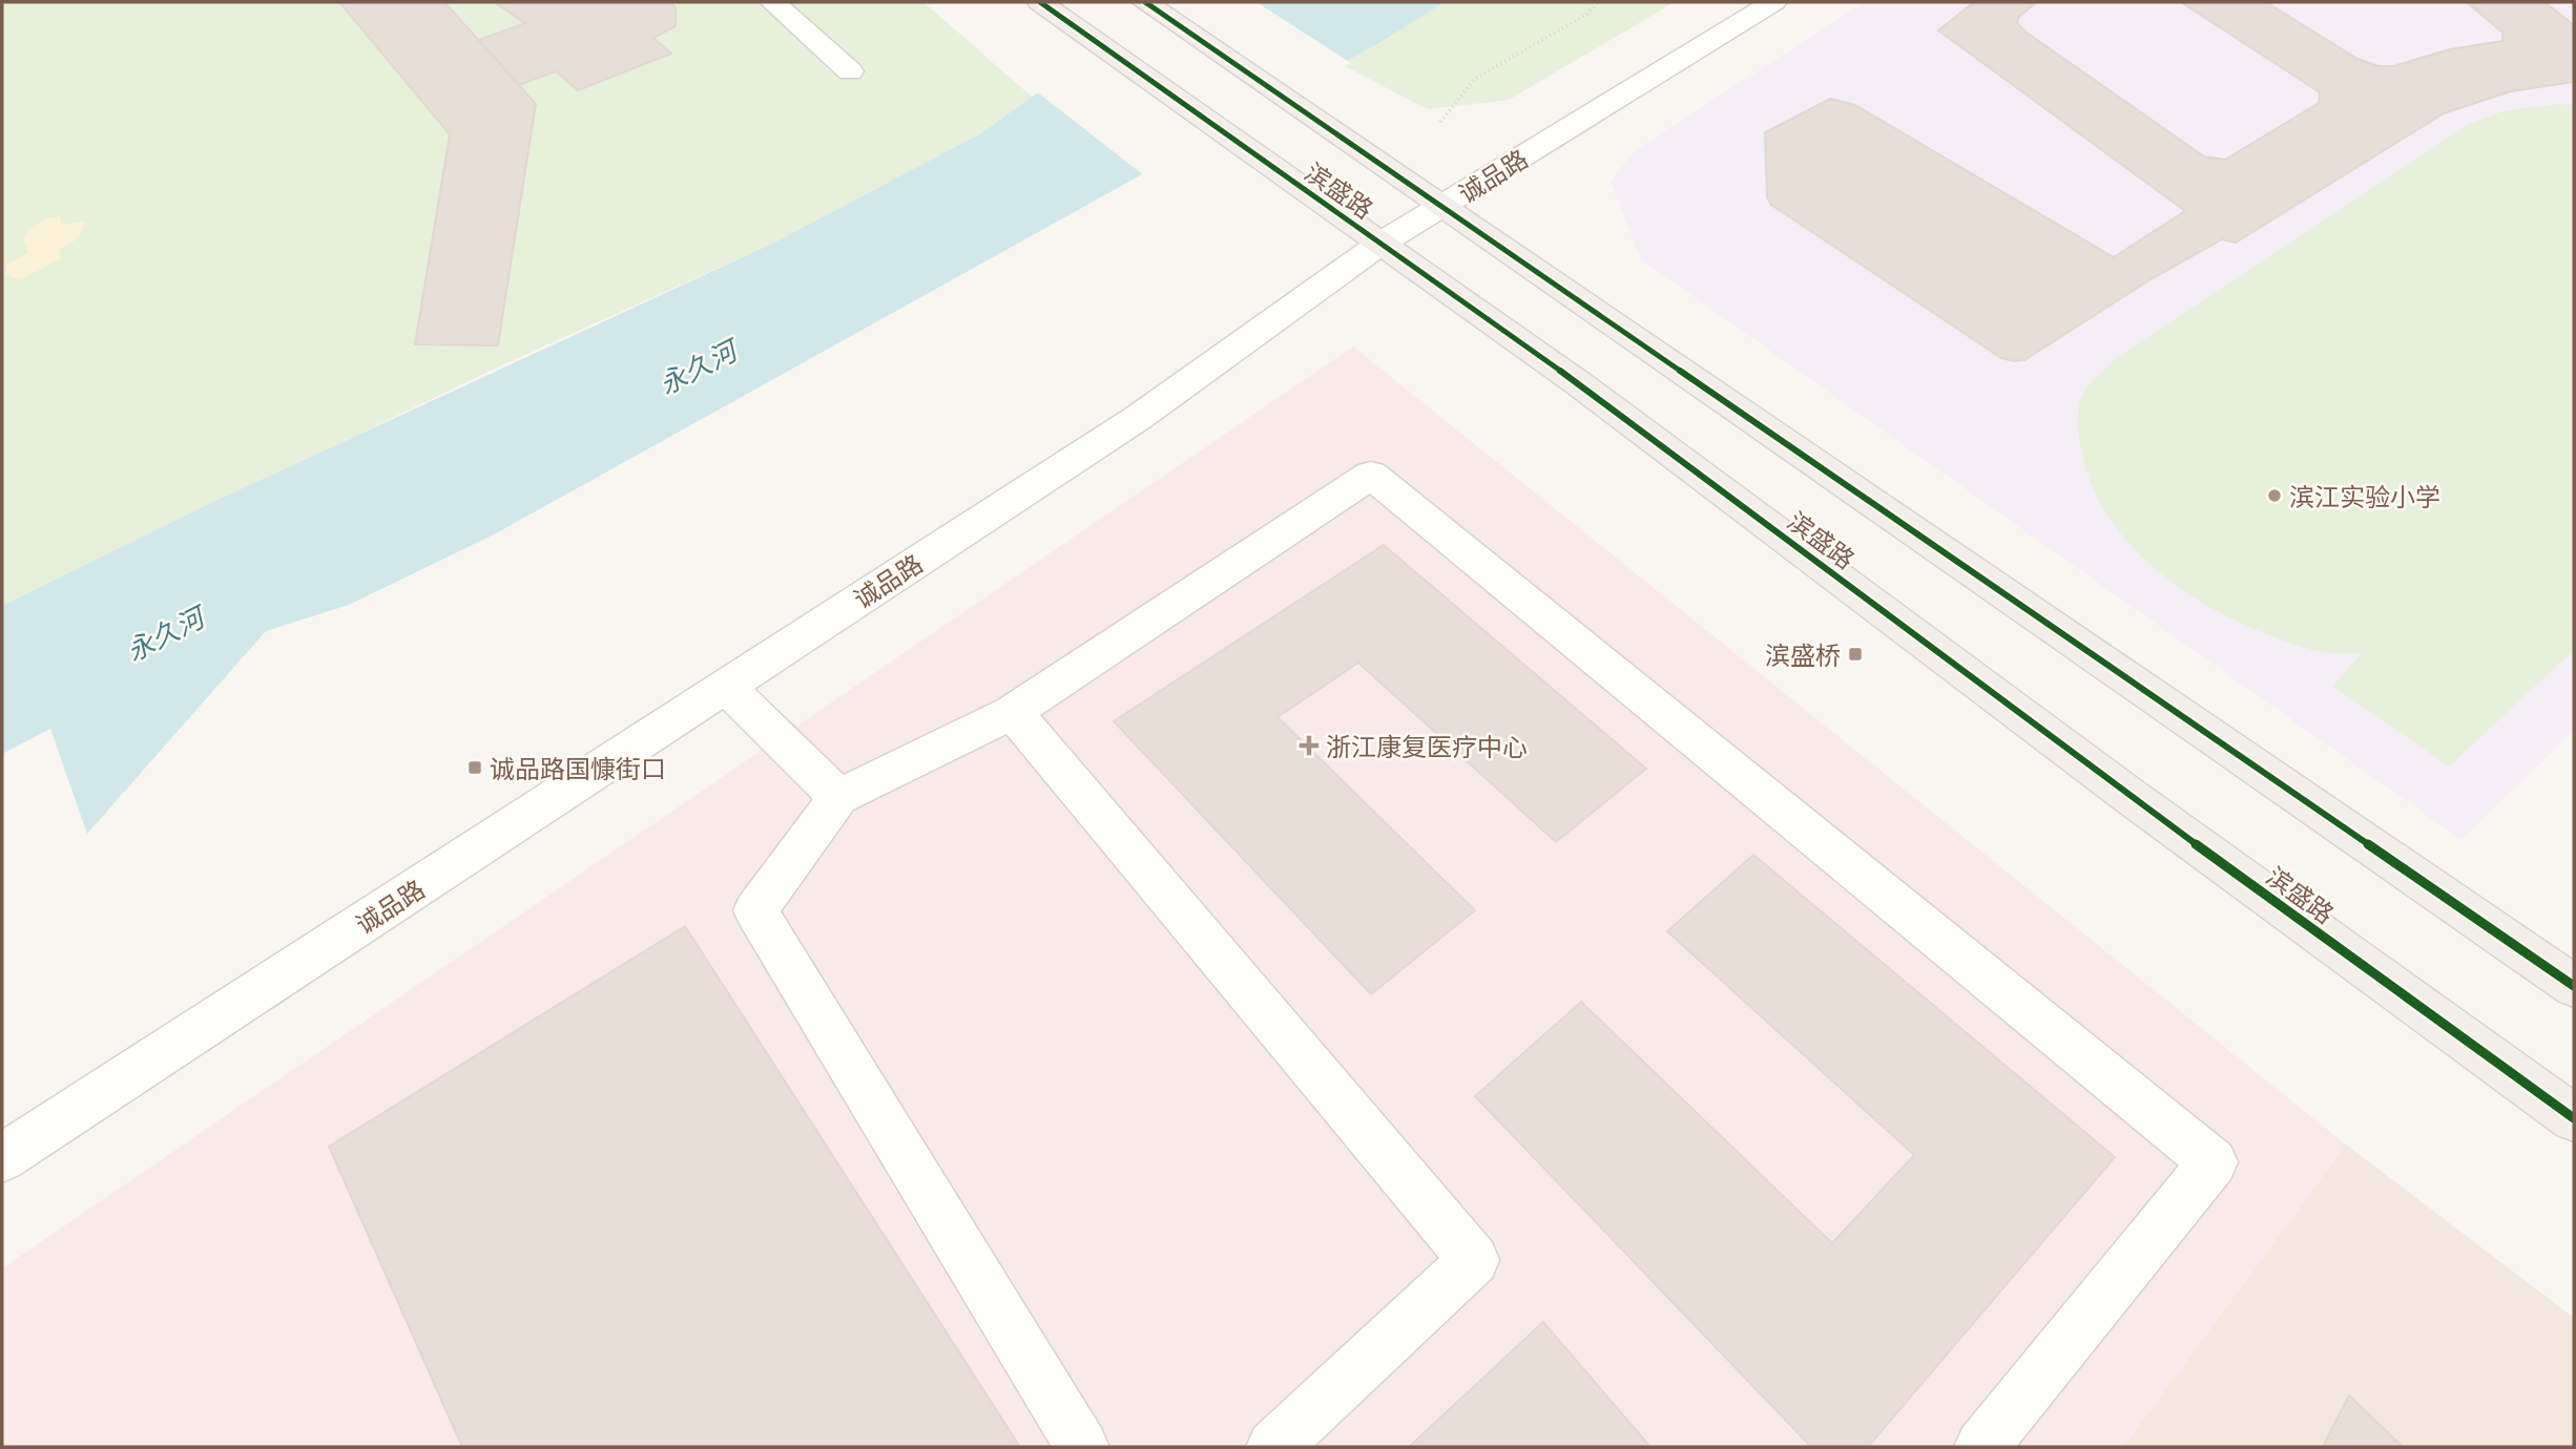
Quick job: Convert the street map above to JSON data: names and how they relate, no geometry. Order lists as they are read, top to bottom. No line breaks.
{"streets":{"main road":["滨盛路"],"street":["诚品路"]},"crossings":[["诚品路","滨盛路"]],"water":["永久河"],"places":{"other":["滨江实验小学"],"transit":["滨盛桥","诚品路国慷街口"],"health":["浙江康复医疗中心"]}}
